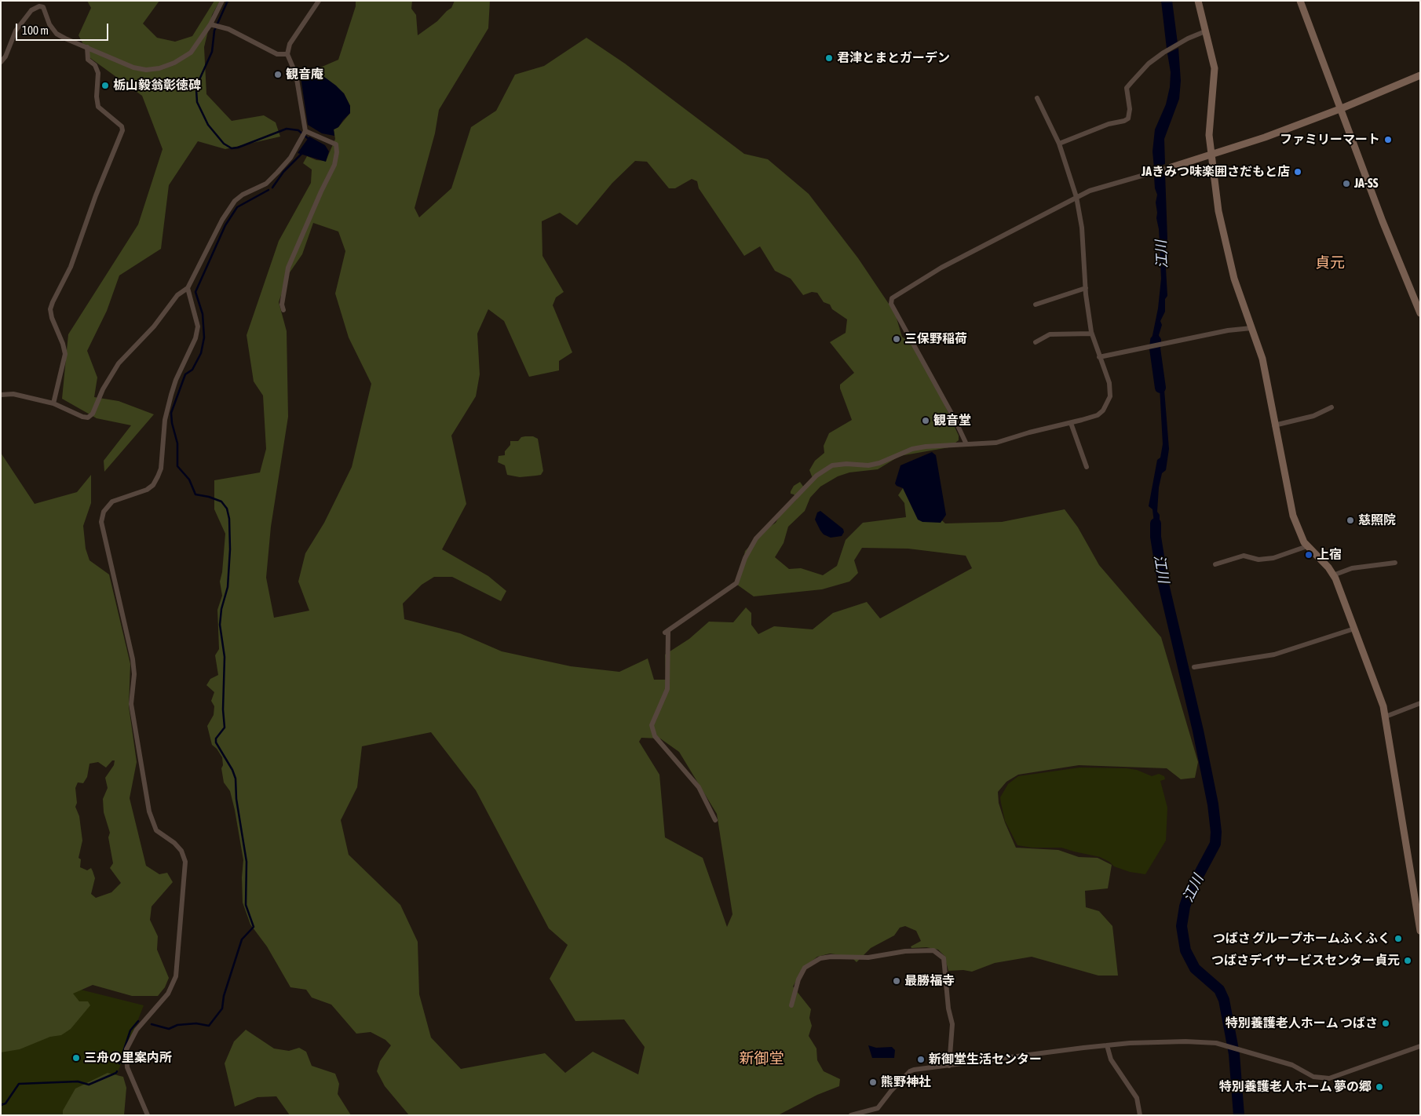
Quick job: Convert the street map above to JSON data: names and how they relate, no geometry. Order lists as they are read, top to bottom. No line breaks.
{"districts":["貞元","新御堂"],"water":["江川"],"places":["君津とまとガーデン","観音庵","栃山毅翁彰徳碑","ファミリーマート","JAきみつ味楽囲さだもと店","JA-SS","三保野稲荷","観音堂","慈照院","上宿","つばさ グループホームふくふく","つばさデイサービスセンター貞元","最勝福寺","特別養護老人ホーム つばさ","三舟の里案内所","新御堂生活センター","熊野神社","特別養護老人ホーム 夢の郷"],"scale_bar":"100 m"}
